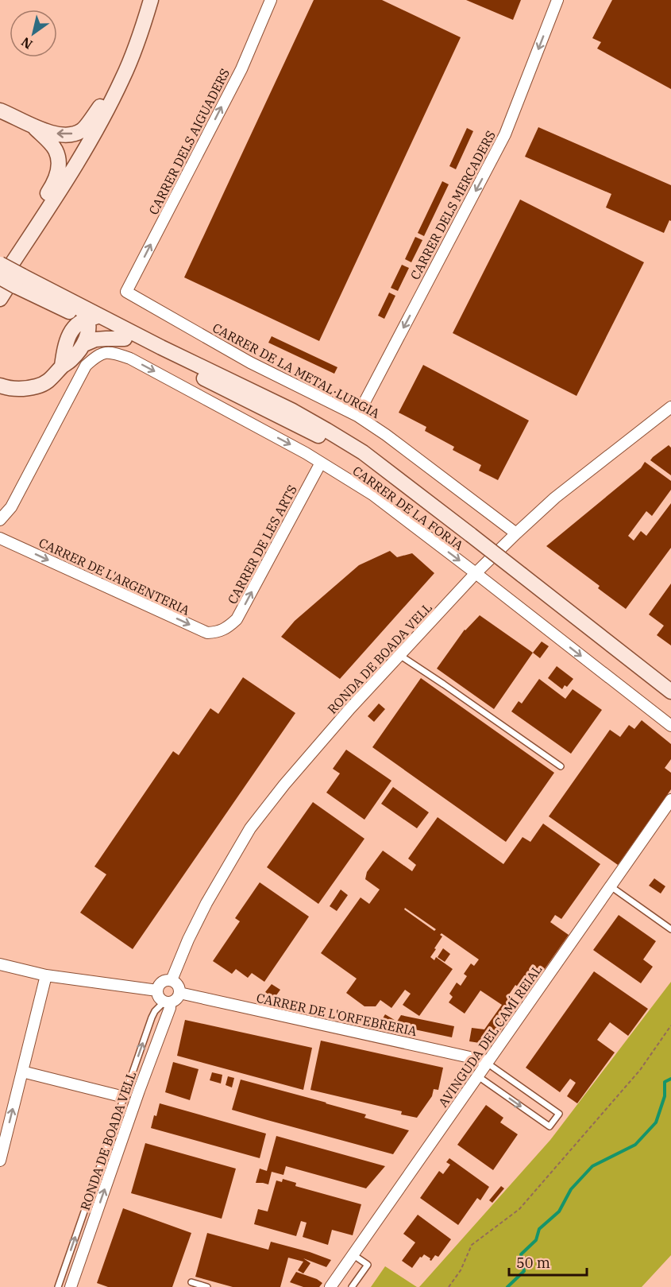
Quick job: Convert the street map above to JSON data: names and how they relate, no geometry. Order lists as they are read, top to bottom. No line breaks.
{"streets":{"street":["CARRER DELS AIGUADERS","CARRER DELS MERCADERS","CARRER DE LA METAL·LURGIA","CARRER DE LA FORJA","CARRER DE LES ARTS","CARRER DE L'ARGENTERIA","RONDA DE BOADA VELL","CARRER DE L'ORFEBRERIA","AVINGUDA DEL CAMÍ REIAL"]},"crossings":[["CARRER DELS AIGUADERS","CARRER DE LA METAL·LURGIA"],["CARRER DELS MERCADERS","CARRER DE LA METAL·LURGIA"],["CARRER DE LA METAL·LURGIA","RONDA DE BOADA VELL"],["CARRER DE LA FORJA","CARRER DE LES ARTS"],["CARRER DE LA FORJA","RONDA DE BOADA VELL"],["CARRER DE LES ARTS","CARRER DE L'ARGENTERIA"],["RONDA DE BOADA VELL","CARRER DE L'ORFEBRERIA"],["CARRER DE L'ORFEBRERIA","AVINGUDA DEL CAMÍ REIAL"]],"one_way":["CARRER DELS AIGUADERS","CARRER DELS MERCADERS","CARRER DE LES ARTS","CARRER DE L'ARGENTERIA"],"scale_bar":"50 m","north":"bottom left"}
